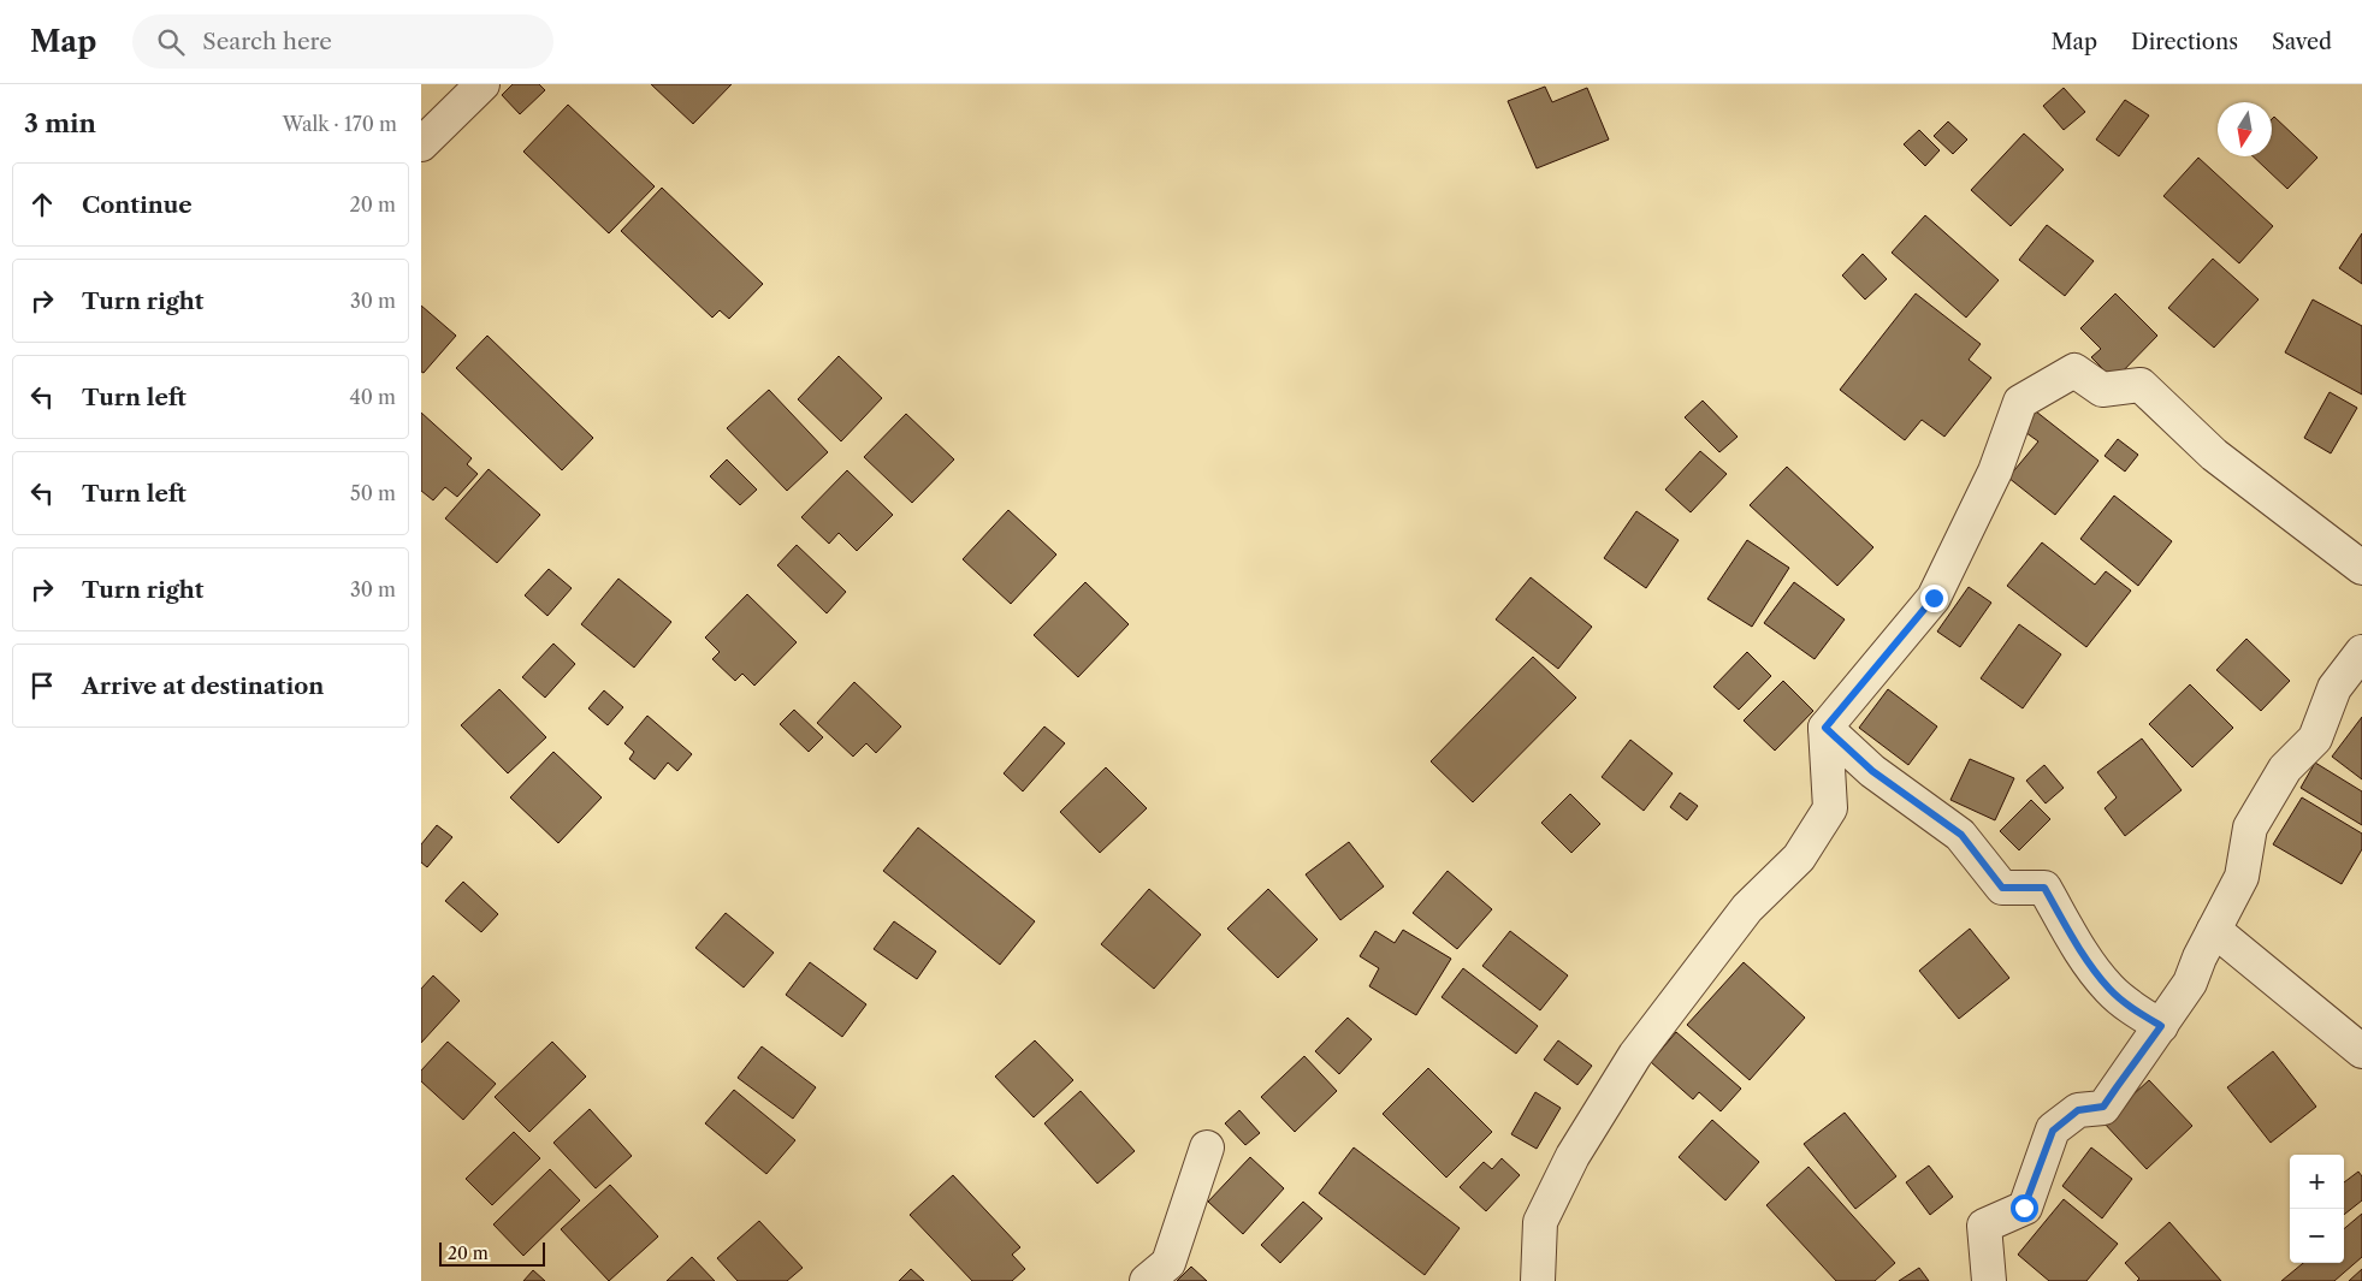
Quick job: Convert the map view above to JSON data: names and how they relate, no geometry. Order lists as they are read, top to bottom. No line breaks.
{"scale_bar":"20 m","north":"bottom","page":{"header":"Map","search":"Search here","nav":["Map","Directions","Saved"],"heading":["3 min","Walk · 170 m"],"list":[["Continue","20 m"],["Turn right","30 m"],["Turn left","40 m"],["Turn left","50 m"],["Turn right","30 m"],"Arrive at destination"],"map_buttons":["+","−"],"scale":"20 m"}}
